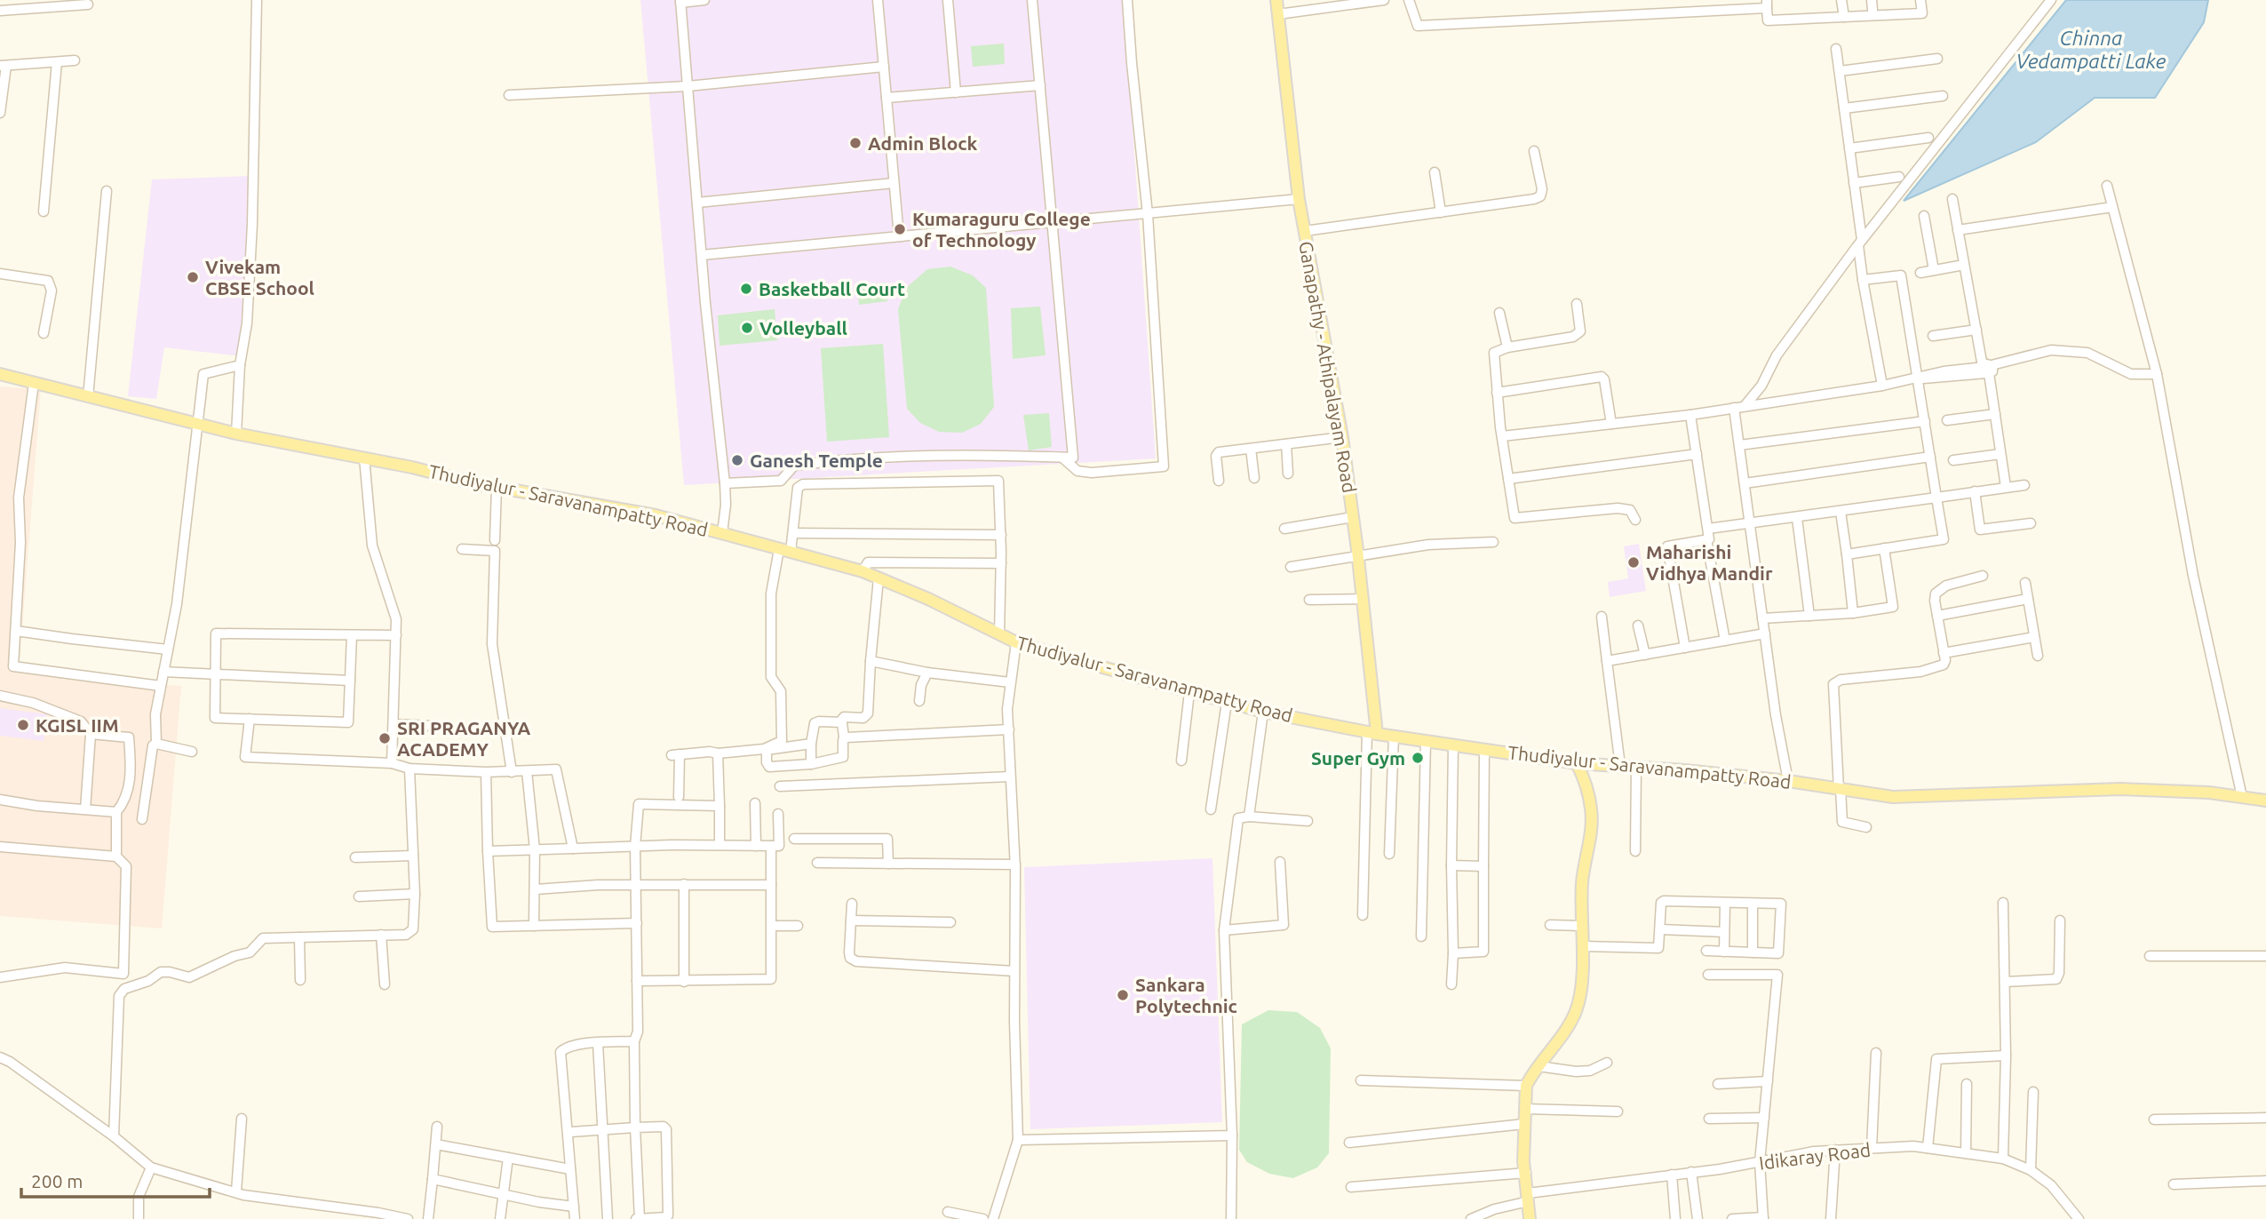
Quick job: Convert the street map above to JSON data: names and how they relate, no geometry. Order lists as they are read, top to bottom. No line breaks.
{"streets":{"main road":["Ganapathy - Athipalayam Road","Thudiyalur - Saravanampatty Road"],"street":["Idikaray Road"]},"crossings":[["Ganapathy - Athipalayam Road","Thudiyalur - Saravanampatty Road"]],"water":["Chinna Vedampatti Lake"],"places":["Admin Block","Kumaraguru College of Technology","Vivekam CBSE School","Basketball Court","Volleyball","Ganesh Temple","Maharishi Vidhya Mandir","KGISL IIM","SRI PRAGANYA ACADEMY","Super Gym","Sankara Polytechnic"],"scale_bar":"200 m"}
